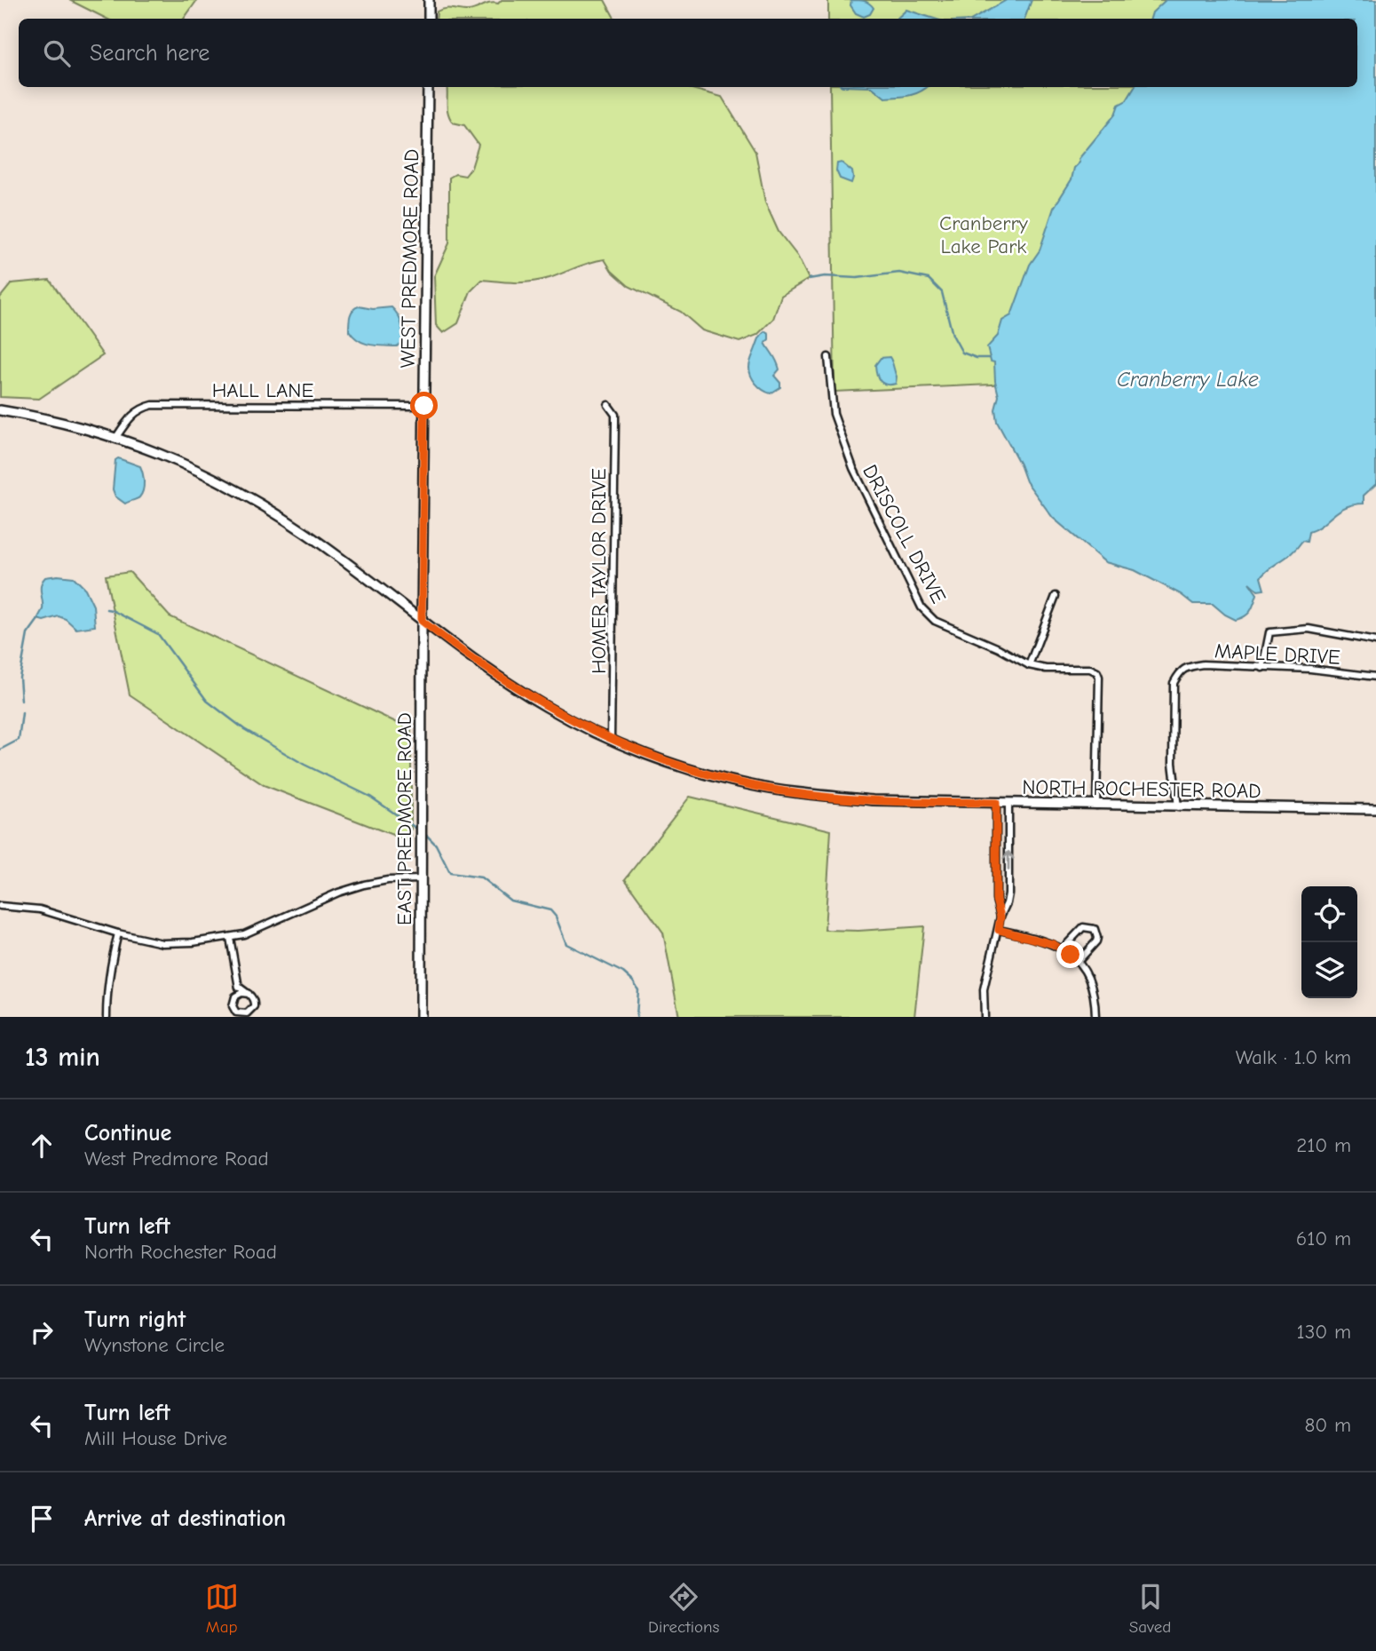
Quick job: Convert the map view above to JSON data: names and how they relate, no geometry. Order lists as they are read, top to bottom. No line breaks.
{"streets":{"main road":["WEST PREDMORE ROAD","NORTH ROCHESTER ROAD","EAST PREDMORE ROAD"],"street":["HALL LANE","DRISCOLL DRIVE","HOMER TAYLOR DRIVE","MAPLE DRIVE"]},"crossings":[["WEST PREDMORE ROAD","HALL LANE"],["WEST PREDMORE ROAD","NORTH ROCHESTER ROAD"],["WEST PREDMORE ROAD","EAST PREDMORE ROAD"],["HALL LANE","NORTH ROCHESTER ROAD"],["DRISCOLL DRIVE","NORTH ROCHESTER ROAD"],["HOMER TAYLOR DRIVE","NORTH ROCHESTER ROAD"],["MAPLE DRIVE","NORTH ROCHESTER ROAD"],["NORTH ROCHESTER ROAD","EAST PREDMORE ROAD"]],"water":["Cranberry Lake"],"parks":["Cranberry Lake Park"],"page":{"search":"Search here","heading":["13 min","Walk · 1.0 km"],"list":[["Continue","West Predmore Road","210 m"],["Turn left","North Rochester Road","610 m"],["Turn right","Wynstone Circle","130 m"],["Turn left","Mill House Drive","80 m"],"Arrive at destination"],"nav":["Map","Directions","Saved"]}}
